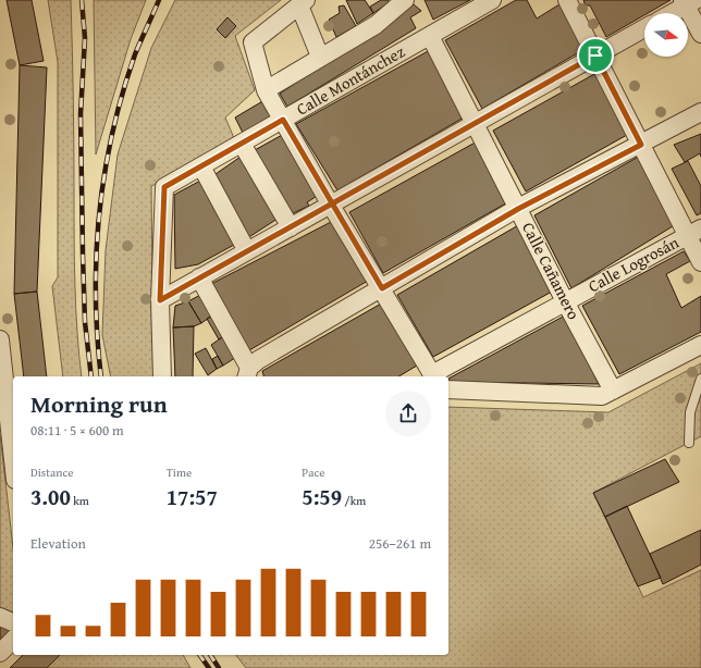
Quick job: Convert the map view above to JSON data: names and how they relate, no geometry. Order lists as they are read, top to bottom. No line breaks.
{"streets":{"street":["Calle Montánchez","Calle Logrosán","Calle Cañamero"]},"crossings":[["Calle Montánchez","Calle Cañamero"],["Calle Logrosán","Calle Cañamero"]],"north":"right","page":{"heading":["Morning run","08:11 · 5 × 600 m"],"stats":[["Distance","3.00 km"],["Time","17:57"],["Pace","5:59 /km"]],"chart":["Elevation","256–261 m"]}}
